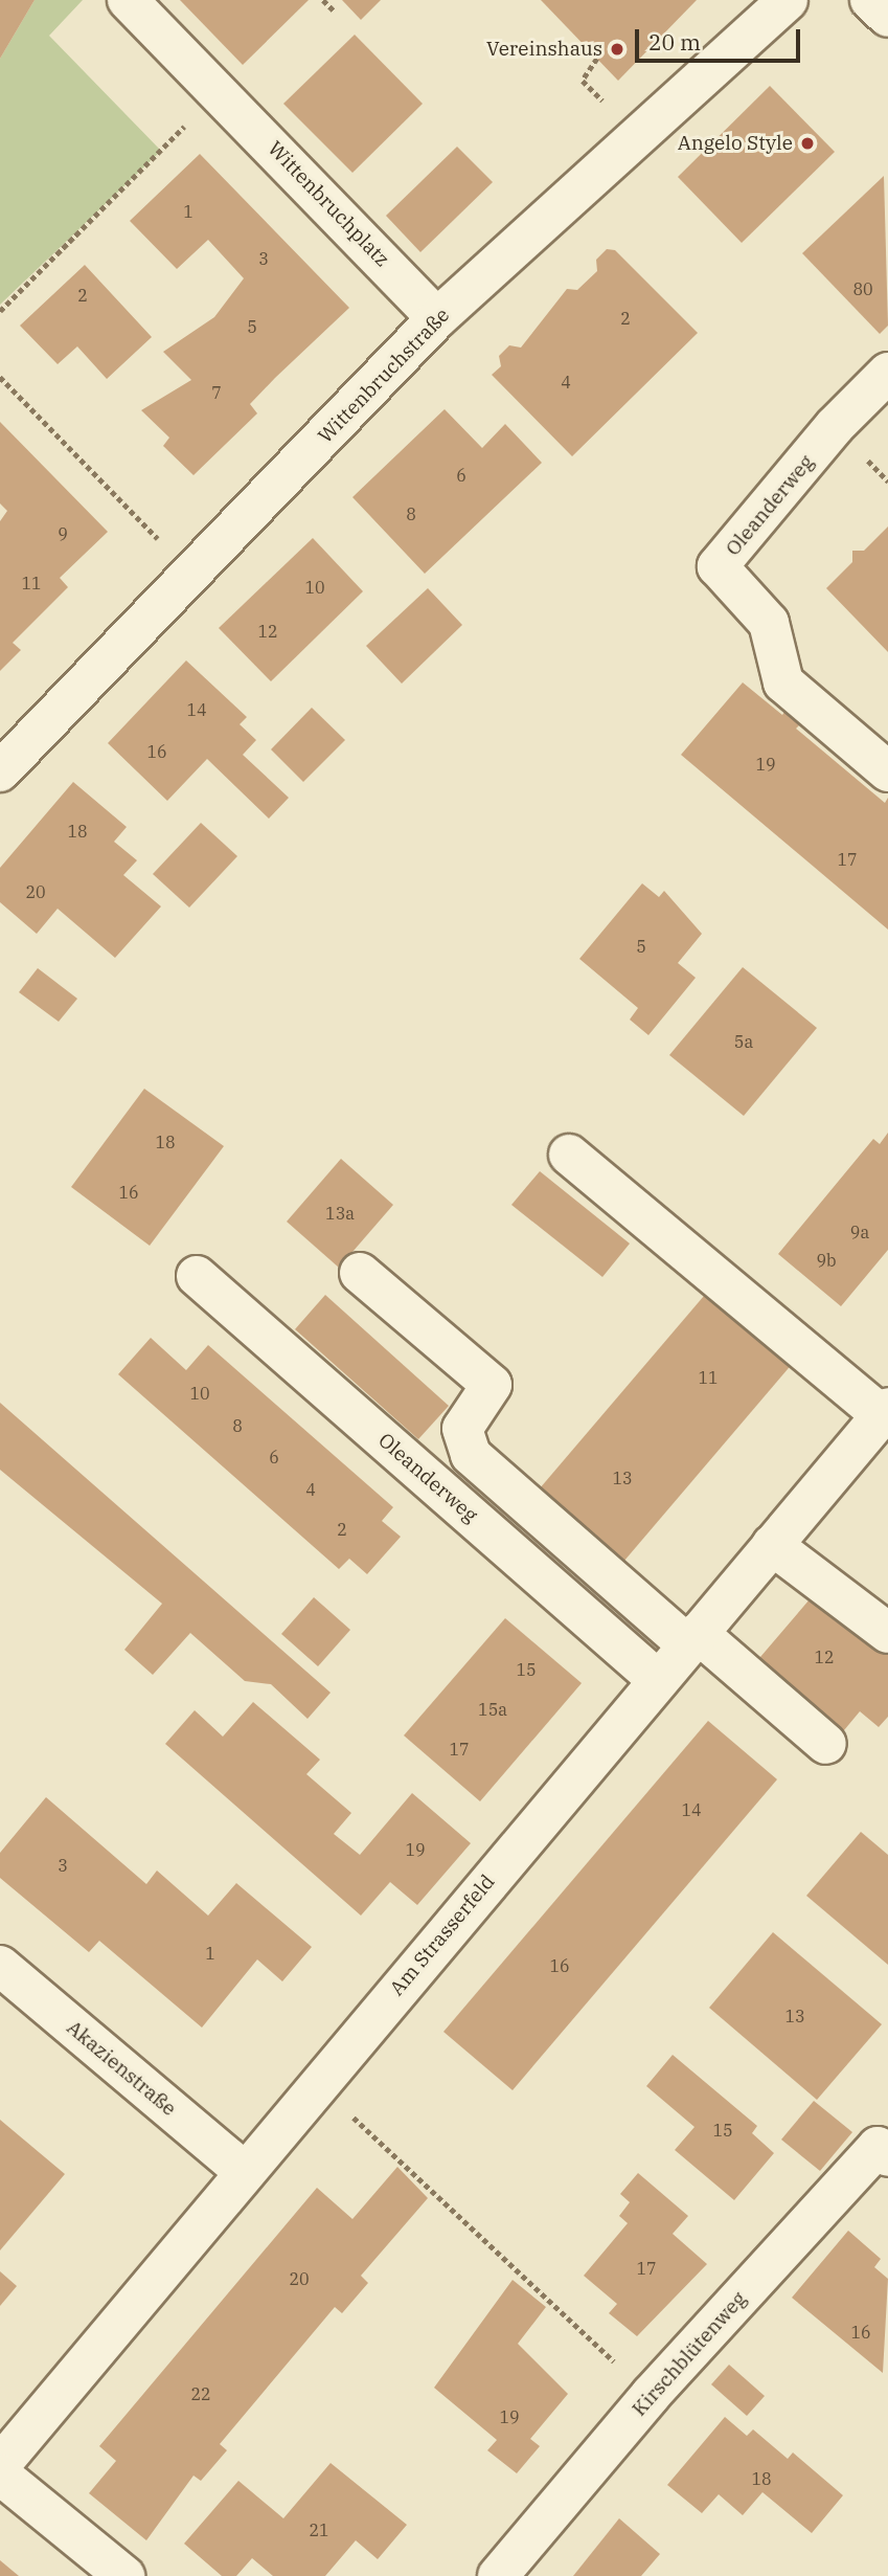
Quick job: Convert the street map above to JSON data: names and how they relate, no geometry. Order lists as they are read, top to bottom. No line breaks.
{"streets":{"street":["Wittenbruchplatz","Wittenbruchstraße","Oleanderweg","Am Strasserfeld","Akazienstraße","Kirschblütenweg"]},"crossings":[["Wittenbruchplatz","Wittenbruchstraße"],["Oleanderweg","Am Strasserfeld"],["Am Strasserfeld","Akazienstraße"]],"places":["Vereinshaus","Angelo Style"],"house_numbers":["1","3","80","2","2","5","4","7","6","8","9","11","10","12","14","16","19","18","17","20","5","5a","18","16","13a","9a","9b","11","10","8","6","13","4","2","12","15","15a","17","14","19","3","1","16","13","15","17","20","16","22","19","18","21"],"scale_bar":"20 m"}
